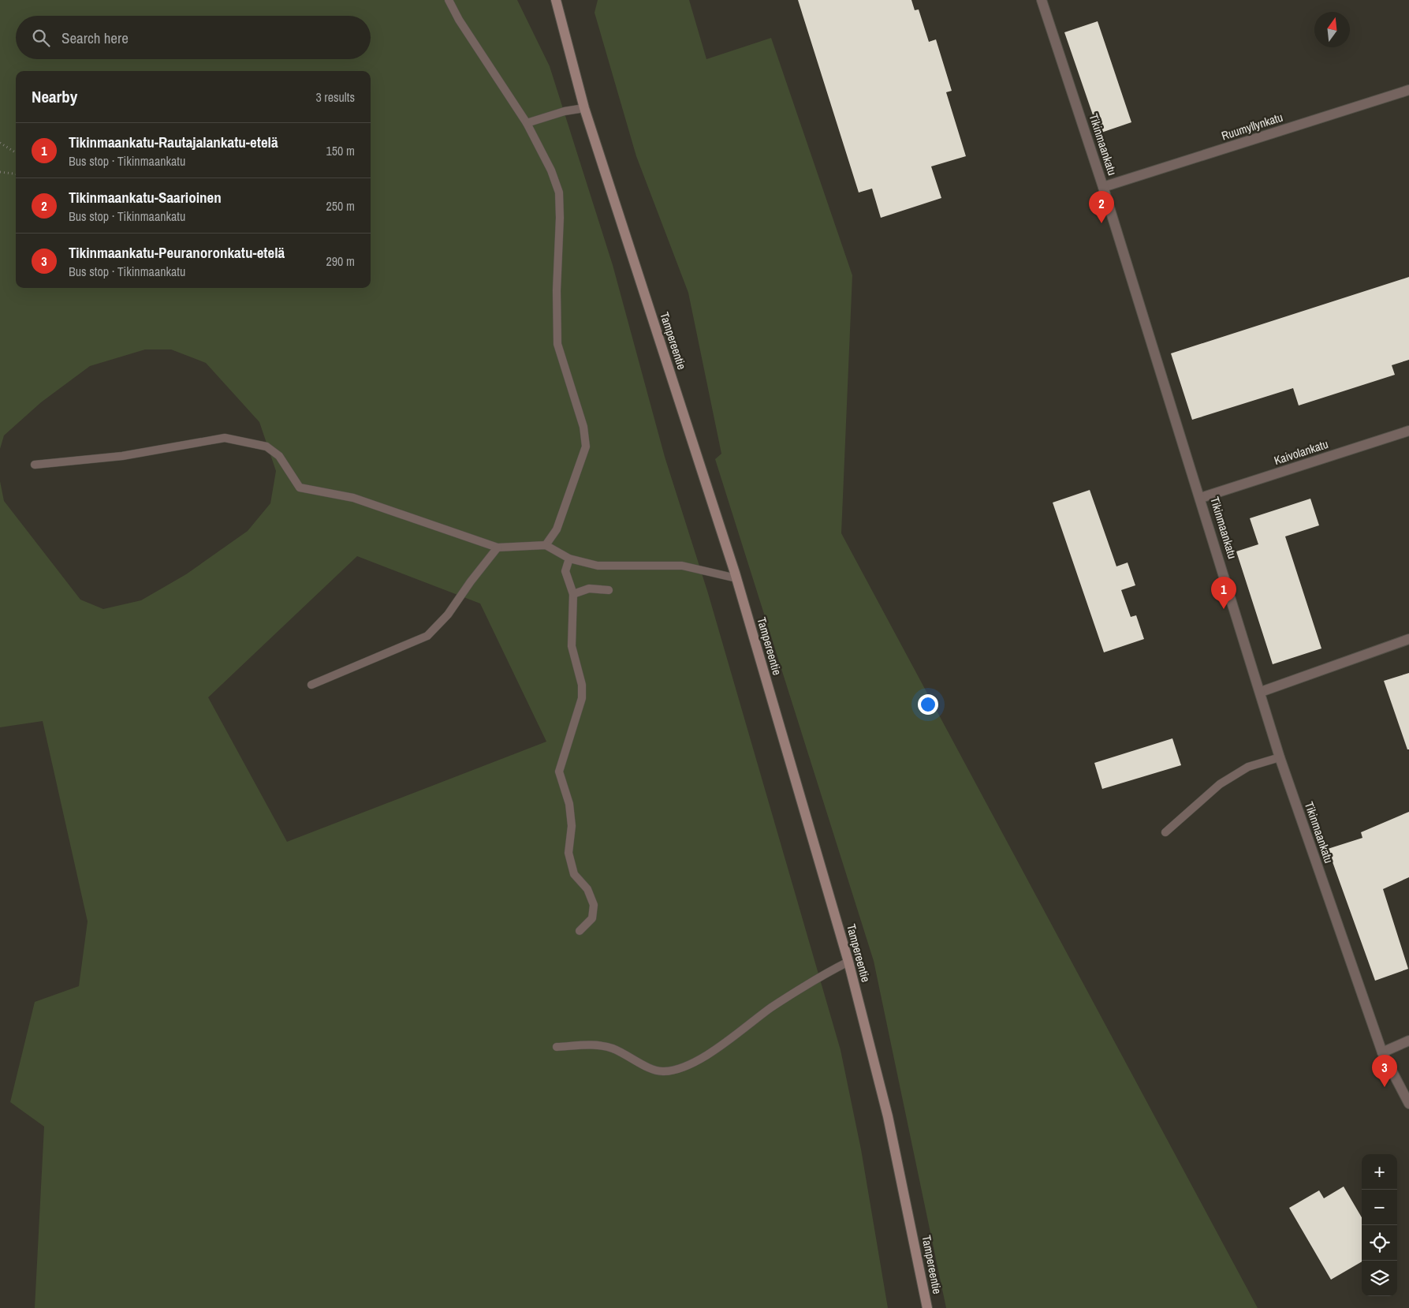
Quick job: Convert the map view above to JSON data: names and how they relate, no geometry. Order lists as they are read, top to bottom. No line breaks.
{"streets":{"main road":["Tampereentie"],"street":["Ruumyllynkatu","Tikinmaankatu","Kaivolankatu"]},"crossings":[["Ruumyllynkatu","Tikinmaankatu"],["Tikinmaankatu","Kaivolankatu"]],"north":"top","page":{"search":"Search here","heading":["Nearby","3 results"],"list":[{"mark":"1","name":"Tikinmaankatu-Rautajalankatu-etelä","note":"Bus stop · Tikinmaankatu","value":"150 m"},{"mark":"2","name":"Tikinmaankatu-Saarioinen","note":"Bus stop · Tikinmaankatu","value":"250 m"},{"mark":"3","name":"Tikinmaankatu-Peuranoronkatu-etelä","note":"Bus stop · Tikinmaankatu","value":"290 m"}],"pins":["2","1","3"],"map_buttons":["+","−"]}}
